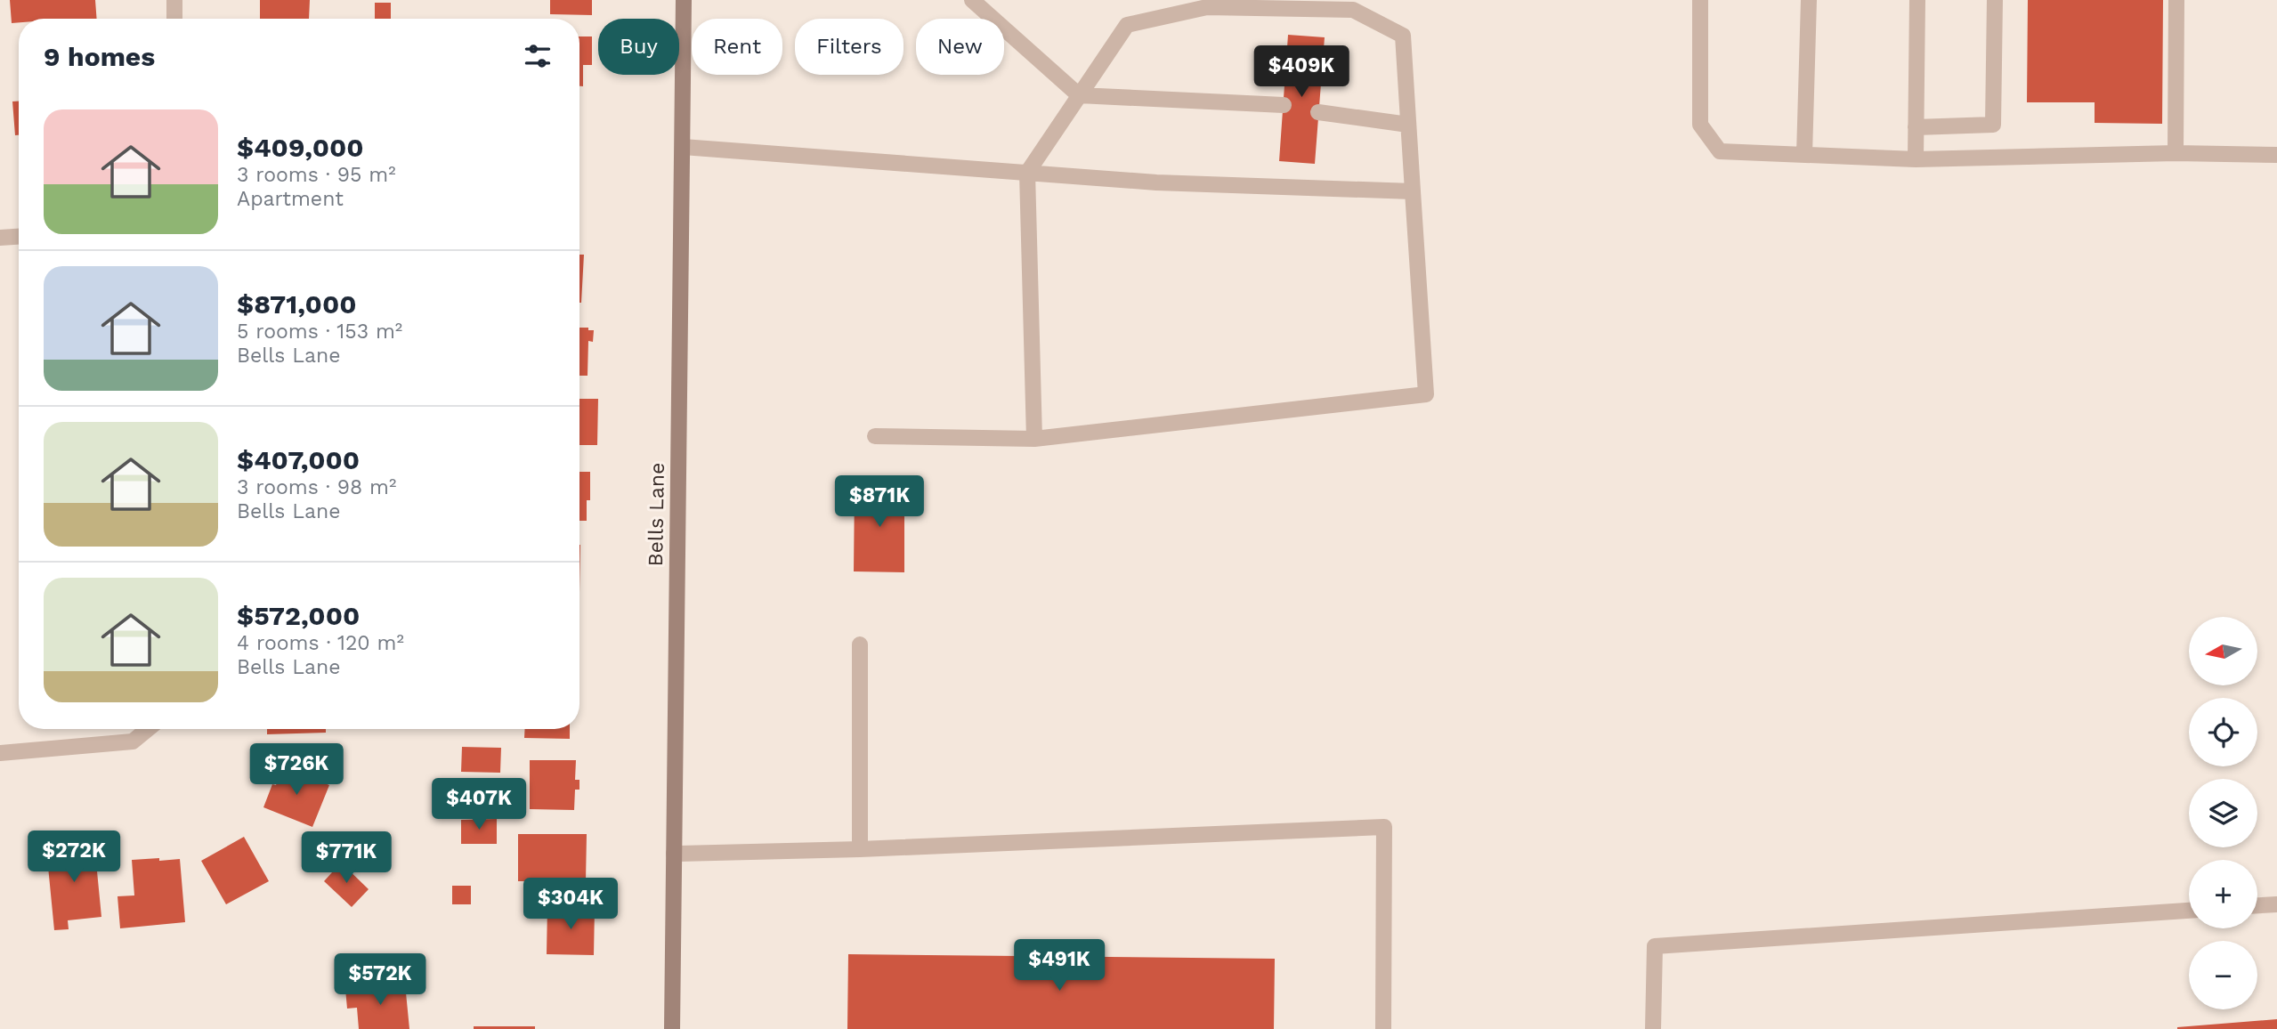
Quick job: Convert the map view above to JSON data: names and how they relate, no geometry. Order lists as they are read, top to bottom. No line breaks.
{"streets":{"main road":["Bells Lane"]},"north":"left","page":{"chip":["Buy","Rent","Filters","New"],"heading":"9 homes","price":["$409K","$871K","$726K","$407K","$272K","$771K","$304K","$491K","$572K"],"list":[{"name":"$409,000","note":"3 rooms · 95 m² · Apartment"},{"name":"$871,000","note":"5 rooms · 153 m² · Bells Lane"},{"name":"$407,000","note":"3 rooms · 98 m² · Bells Lane"},{"name":"$572,000","note":"4 rooms · 120 m² · Bells Lane"}],"map_buttons":["+","−"]}}
